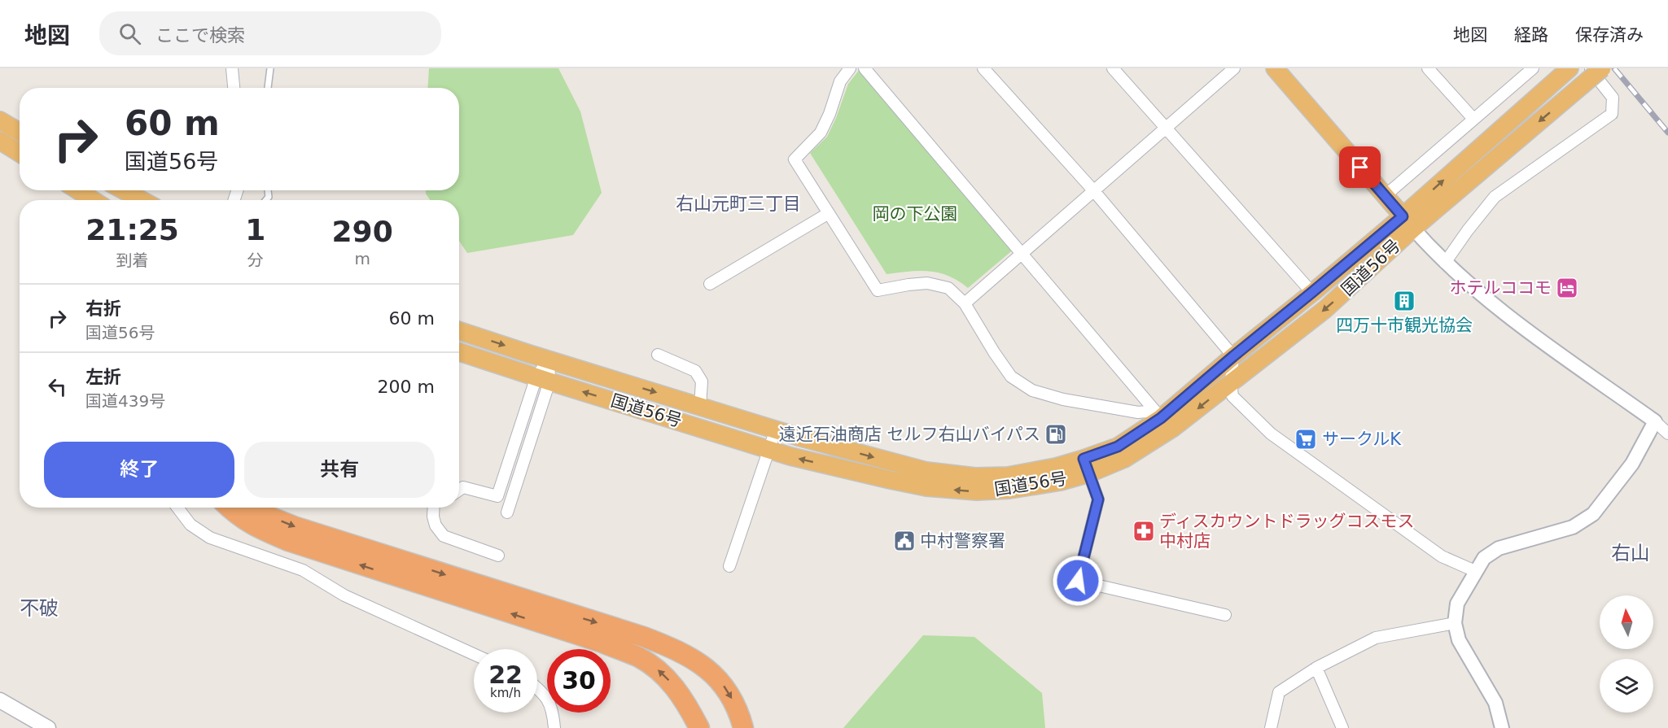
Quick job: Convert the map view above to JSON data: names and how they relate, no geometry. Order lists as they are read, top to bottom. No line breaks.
{"streets":{"highway":["国道56号"]},"districts":["右山元町三丁目","右山","不破"],"parks":["岡の下公園"],"places":{"hotel":["ホテルココモ"],"building":["四万十市観光協会"],"fuel station":["遠近石油商店 セルフ右山バイパス"],"supermarket":["サークルK"],"pharmacy":["ディスカウントドラッグコスモス 中村店"],"public building":["中村警察署"]},"north":"top","page":{"header":"地図","search":"ここで検索","nav":["地図","経路","保存済み"],"turn":["60 m","国道56号"],"eta":["21:25","到着","1","分","290","m"],"list":[{"name":"右折","note":"国道56号","value":"60 m"},{"name":"左折","note":"国道439号","value":"200 m"}],"buttons":["終了","共有"],"speed":"22 km/h","limit":"30"}}
